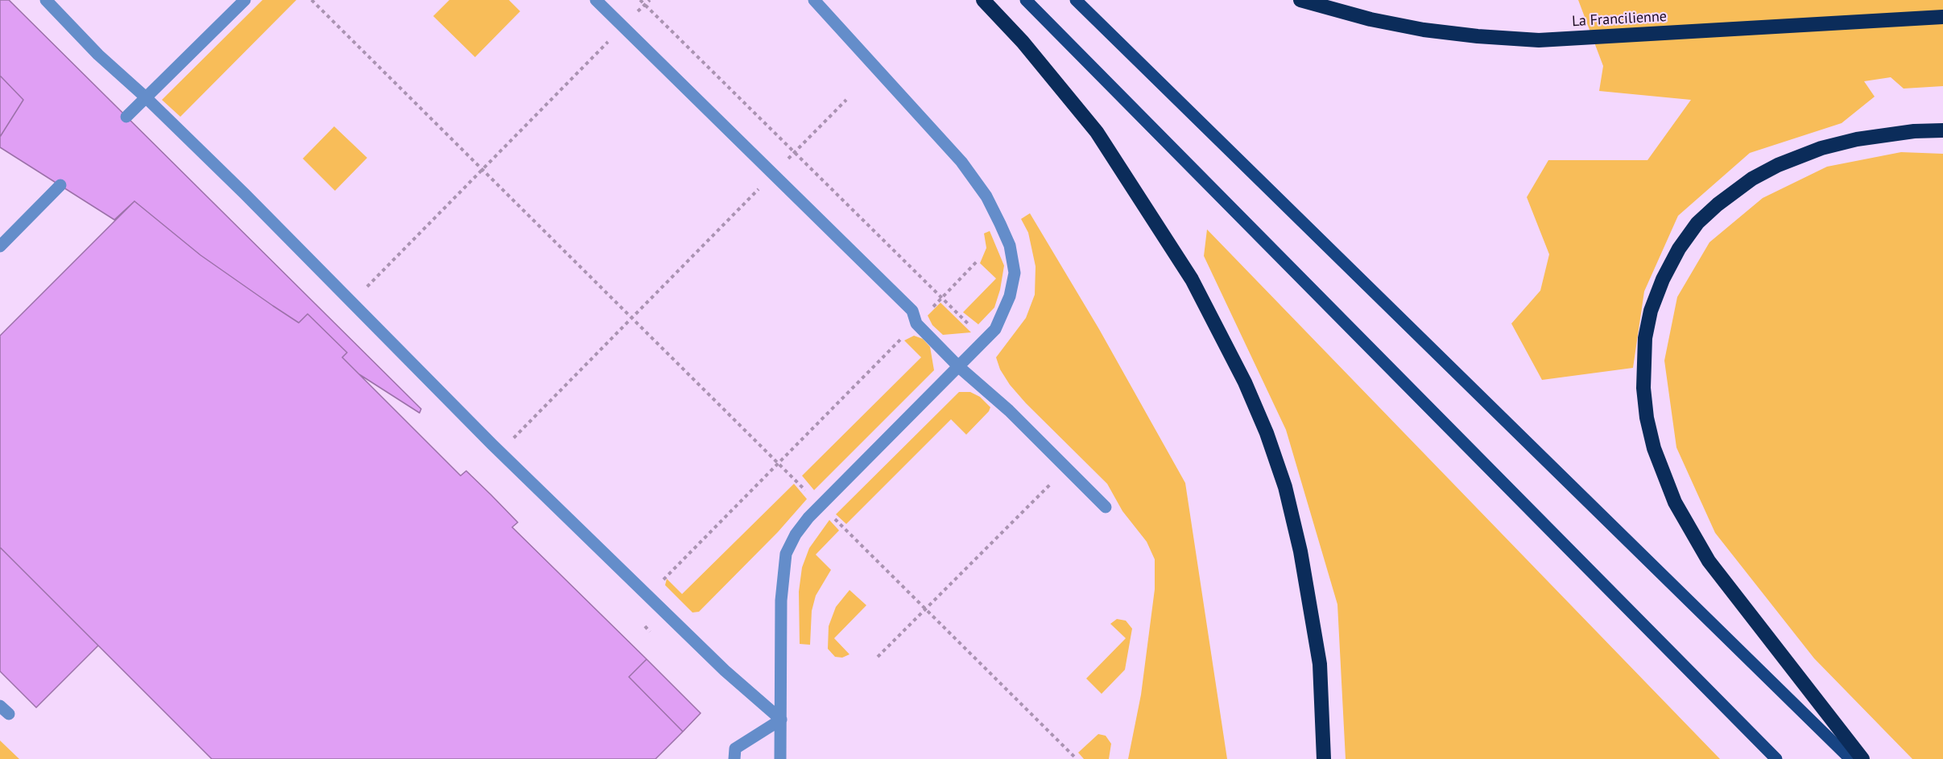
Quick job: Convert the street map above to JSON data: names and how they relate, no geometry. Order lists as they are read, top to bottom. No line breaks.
{"streets":{"highway":["La Francilienne"]}}
